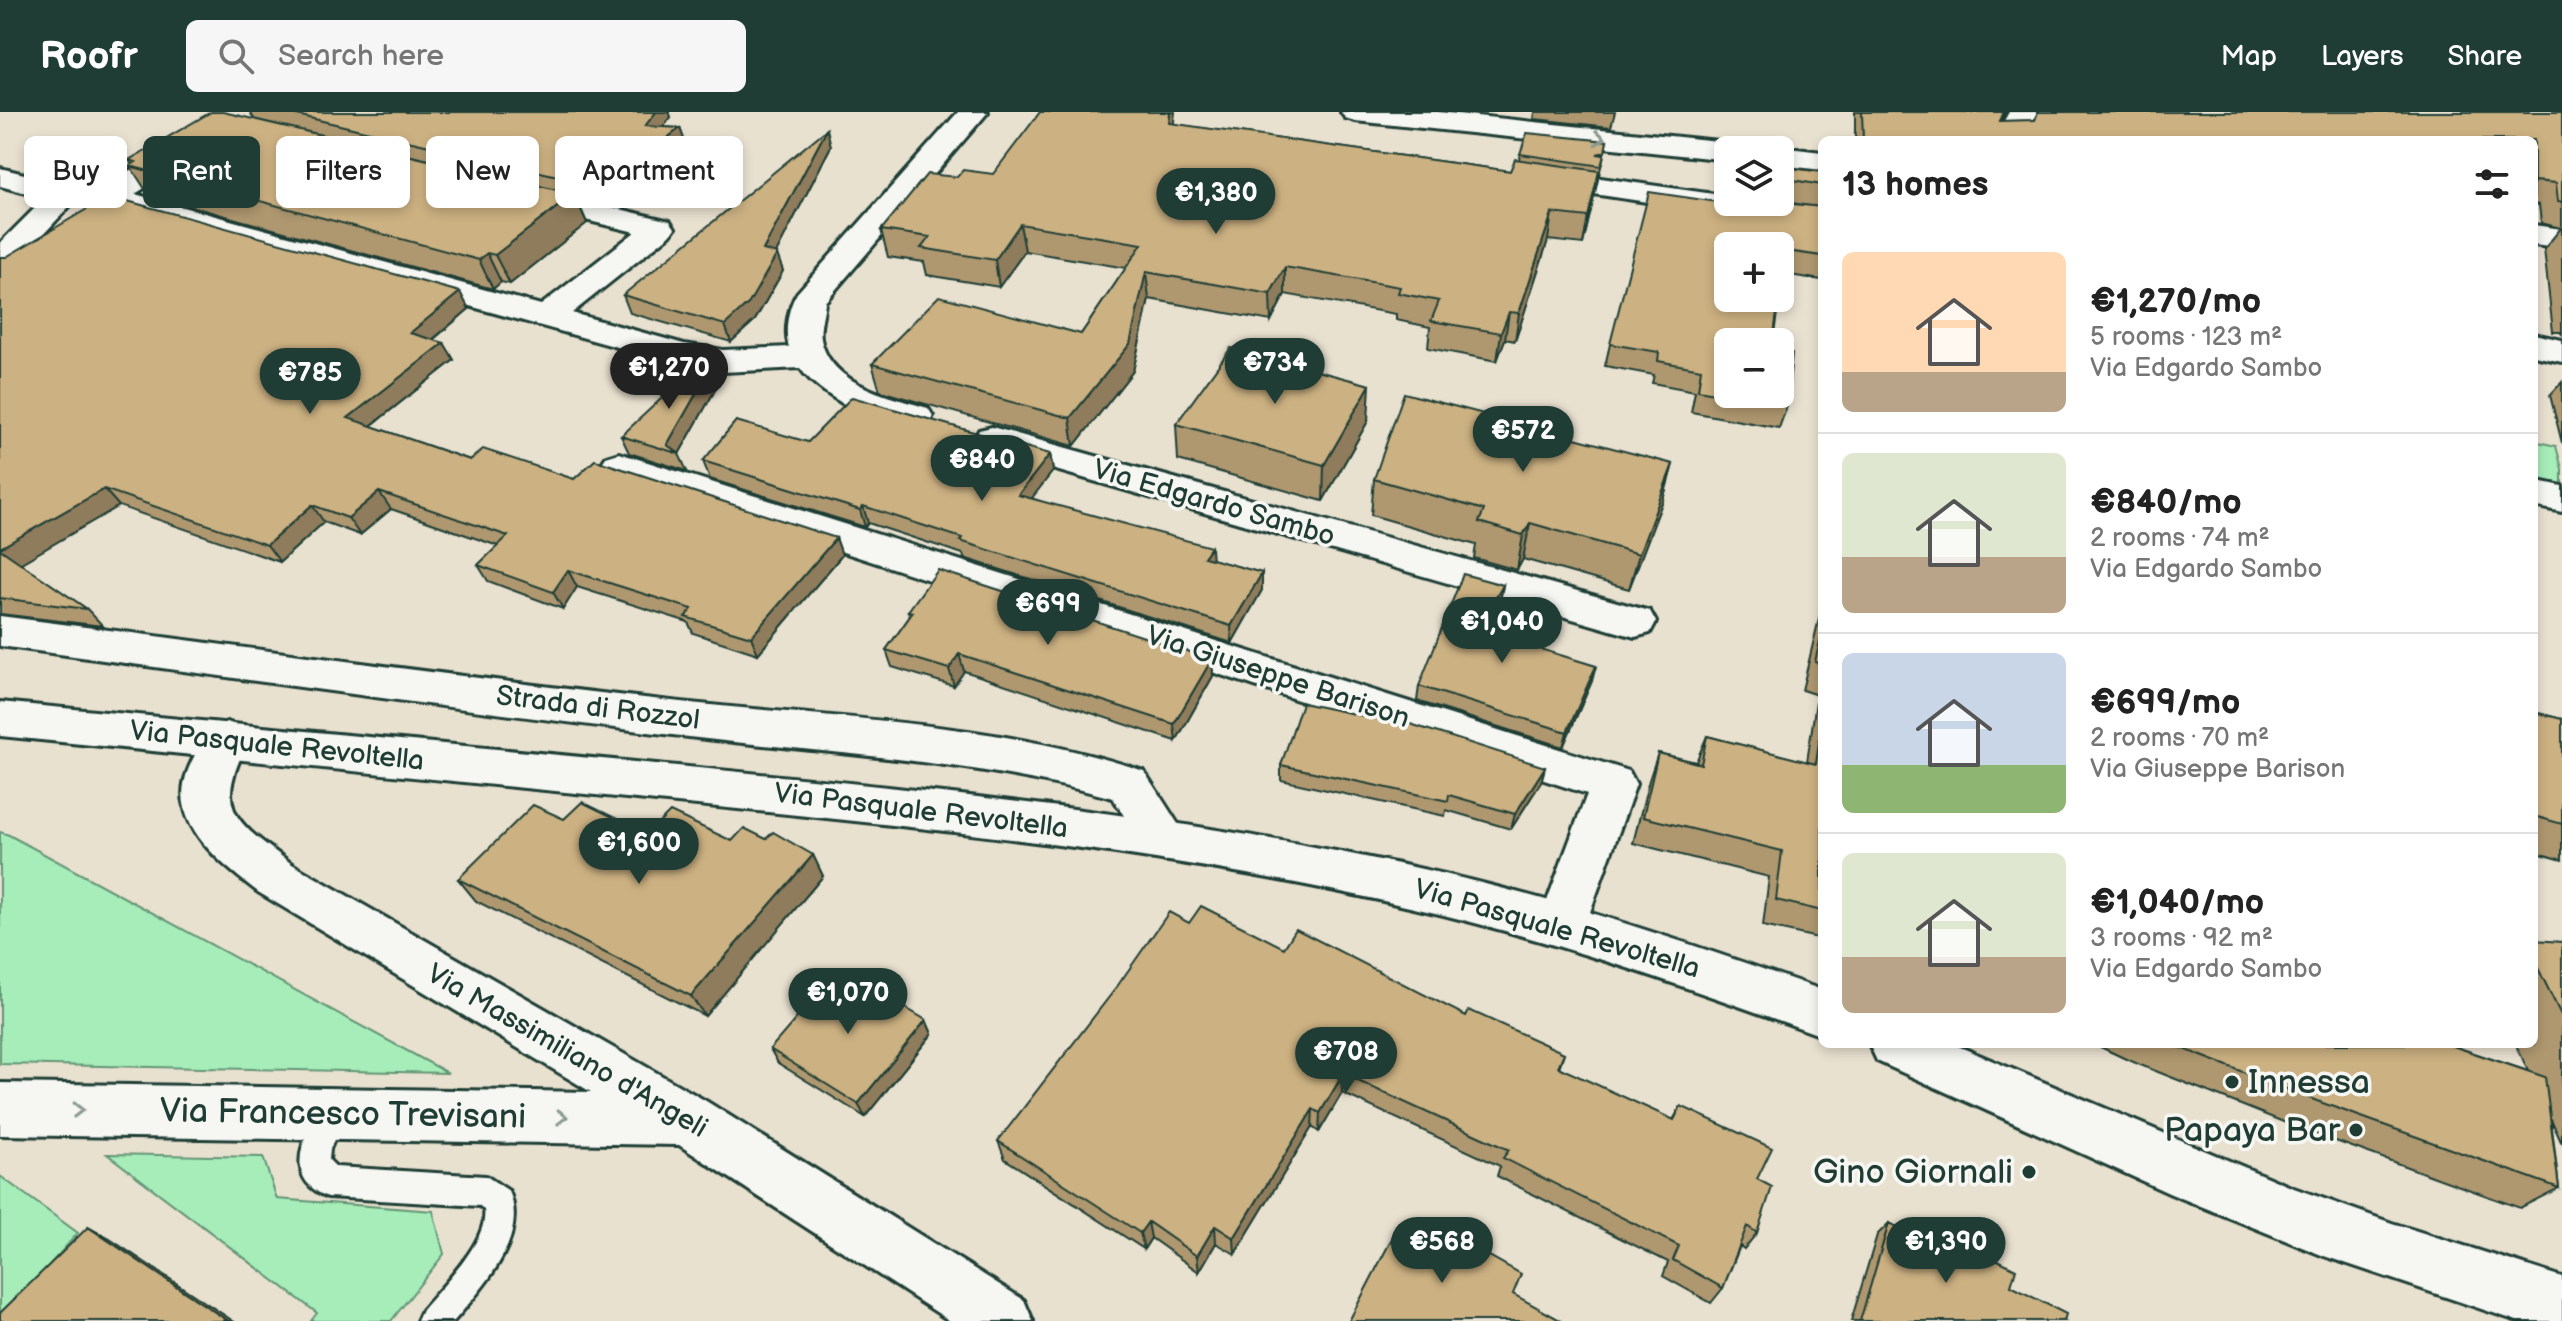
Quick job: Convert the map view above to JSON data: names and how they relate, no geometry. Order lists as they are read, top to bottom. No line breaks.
{"streets":{"street":["Via Edgardo Sambo","Via Giuseppe Barison","Strada di Rozzol","Via Pasquale Revoltella","Via Massimiliano d'Angeli","Via Francesco Trevisani"]},"crossings":[["Via Giuseppe Barison","Via Pasquale Revoltella"],["Strada di Rozzol","Via Pasquale Revoltella"],["Via Pasquale Revoltella","Via Massimiliano d'Angeli"],["Via Massimiliano d'Angeli","Via Francesco Trevisani"]],"one_way":["Via Francesco Trevisani"],"places":["Innessa","Papaya Bar","Gino Giornali"],"page":{"header":"Roofr","search":"Search here","nav":["Map","Layers","Share"],"map_buttons":["+","−"],"chip":["Buy","Rent","Filters","New","Apartment"],"heading":"13 homes","price":["€1,380","€734","€1,270","€785","€572","€840","€699","€1,040","€1,600","€1,070","€708","€568","€1,390"],"list":[{"name":"€1,270/mo","note":"5 rooms · 123 m² · Via Edgardo Sambo"},{"name":"€840/mo","note":"2 rooms · 74 m² · Via Edgardo Sambo"},{"name":"€699/mo","note":"2 rooms · 70 m² · Via Giuseppe Barison"},{"name":"€1,040/mo","note":"3 rooms · 92 m² · Via Edgardo Sambo"}]}}
